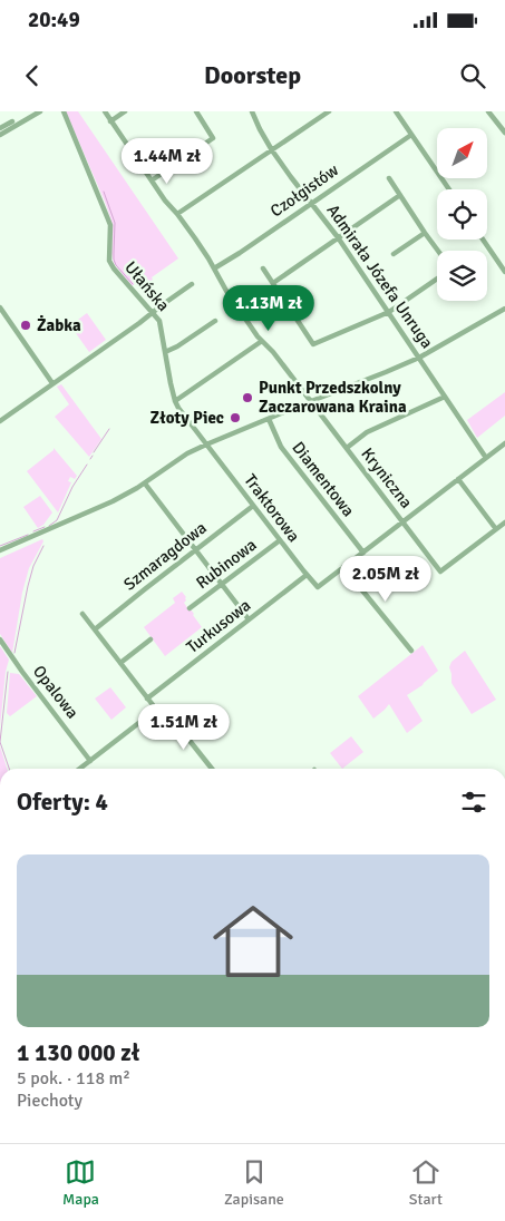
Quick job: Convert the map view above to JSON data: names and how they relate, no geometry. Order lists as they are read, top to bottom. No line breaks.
{"streets":{"street":["Czołgistów","Admirała Józefa Unruga","Ułańska","Kryniczna","Diamentowa","Traktorowa","Szmaragdowa","Rubinowa","Turkusowa","Opalowa"]},"crossings":[["Czołgistów","Admirała Józefa Unruga"],["Czołgistów","Kryniczna"],["Ułańska","Traktorowa"],["Traktorowa","Szmaragdowa"],["Traktorowa","Rubinowa"],["Traktorowa","Turkusowa"]],"places":["Żabka","Punkt Przedszkolny Zaczarowana Kraina","Złoty Piec"],"north":"top right","page":{"status":"20:49","header":"Doorstep","price":["1.44M zł","1.13M zł","2.05M zł","1.51M zł"],"heading":"Oferty: 4","list":[{"name":"1 130 000 zł","note":"5 pok. · 118 m² · Piechoty"}],"tabs":["Mapa","Zapisane","Start"]}}
